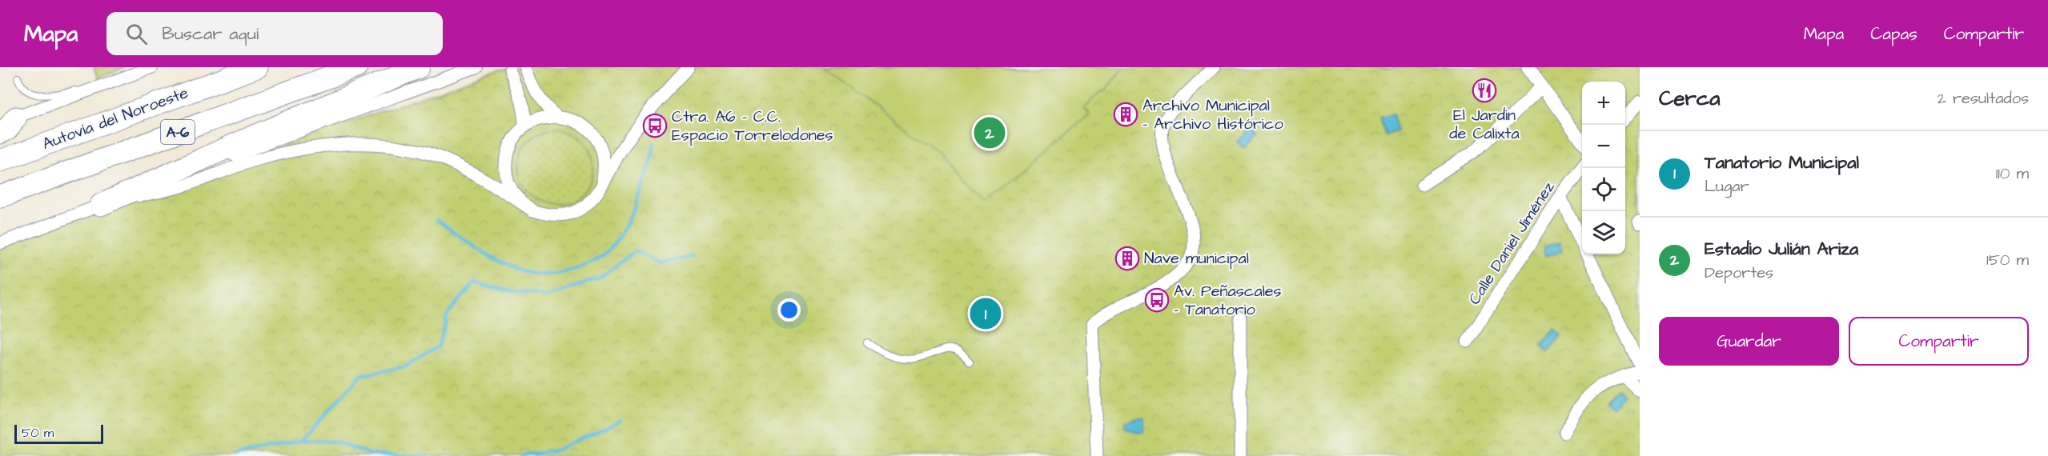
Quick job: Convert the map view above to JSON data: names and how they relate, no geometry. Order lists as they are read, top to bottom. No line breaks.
{"streets":{"highway":["Autovía del Noroeste","A-6"],"street":["Calle Daniel Jiménez"]},"places":{"restaurant":["El Jardin de Calixta"],"building":["Archivo Municipal - Archivo Histórico","Nave municipal"],"bus stop":["Ctra. A6 - C.C. Espacio Torrelodones","Av. Peñascales - Tanatorio"]},"scale_bar":"50 m","page":{"header":"Mapa","search":"Buscar aquí","nav":["Mapa","Capas","Compartir"],"heading":["Cerca","2 resultados"],"map_buttons":["+","−"],"pins":["2","1"],"list":[{"mark":"1","name":"Tanatorio Municipal","note":"Lugar","value":"110 m"},{"mark":"2","name":"Estadio Julián Ariza","note":"Deportes","value":"150 m"}],"buttons":["Guardar","Compartir"],"scale":"50 m"}}
